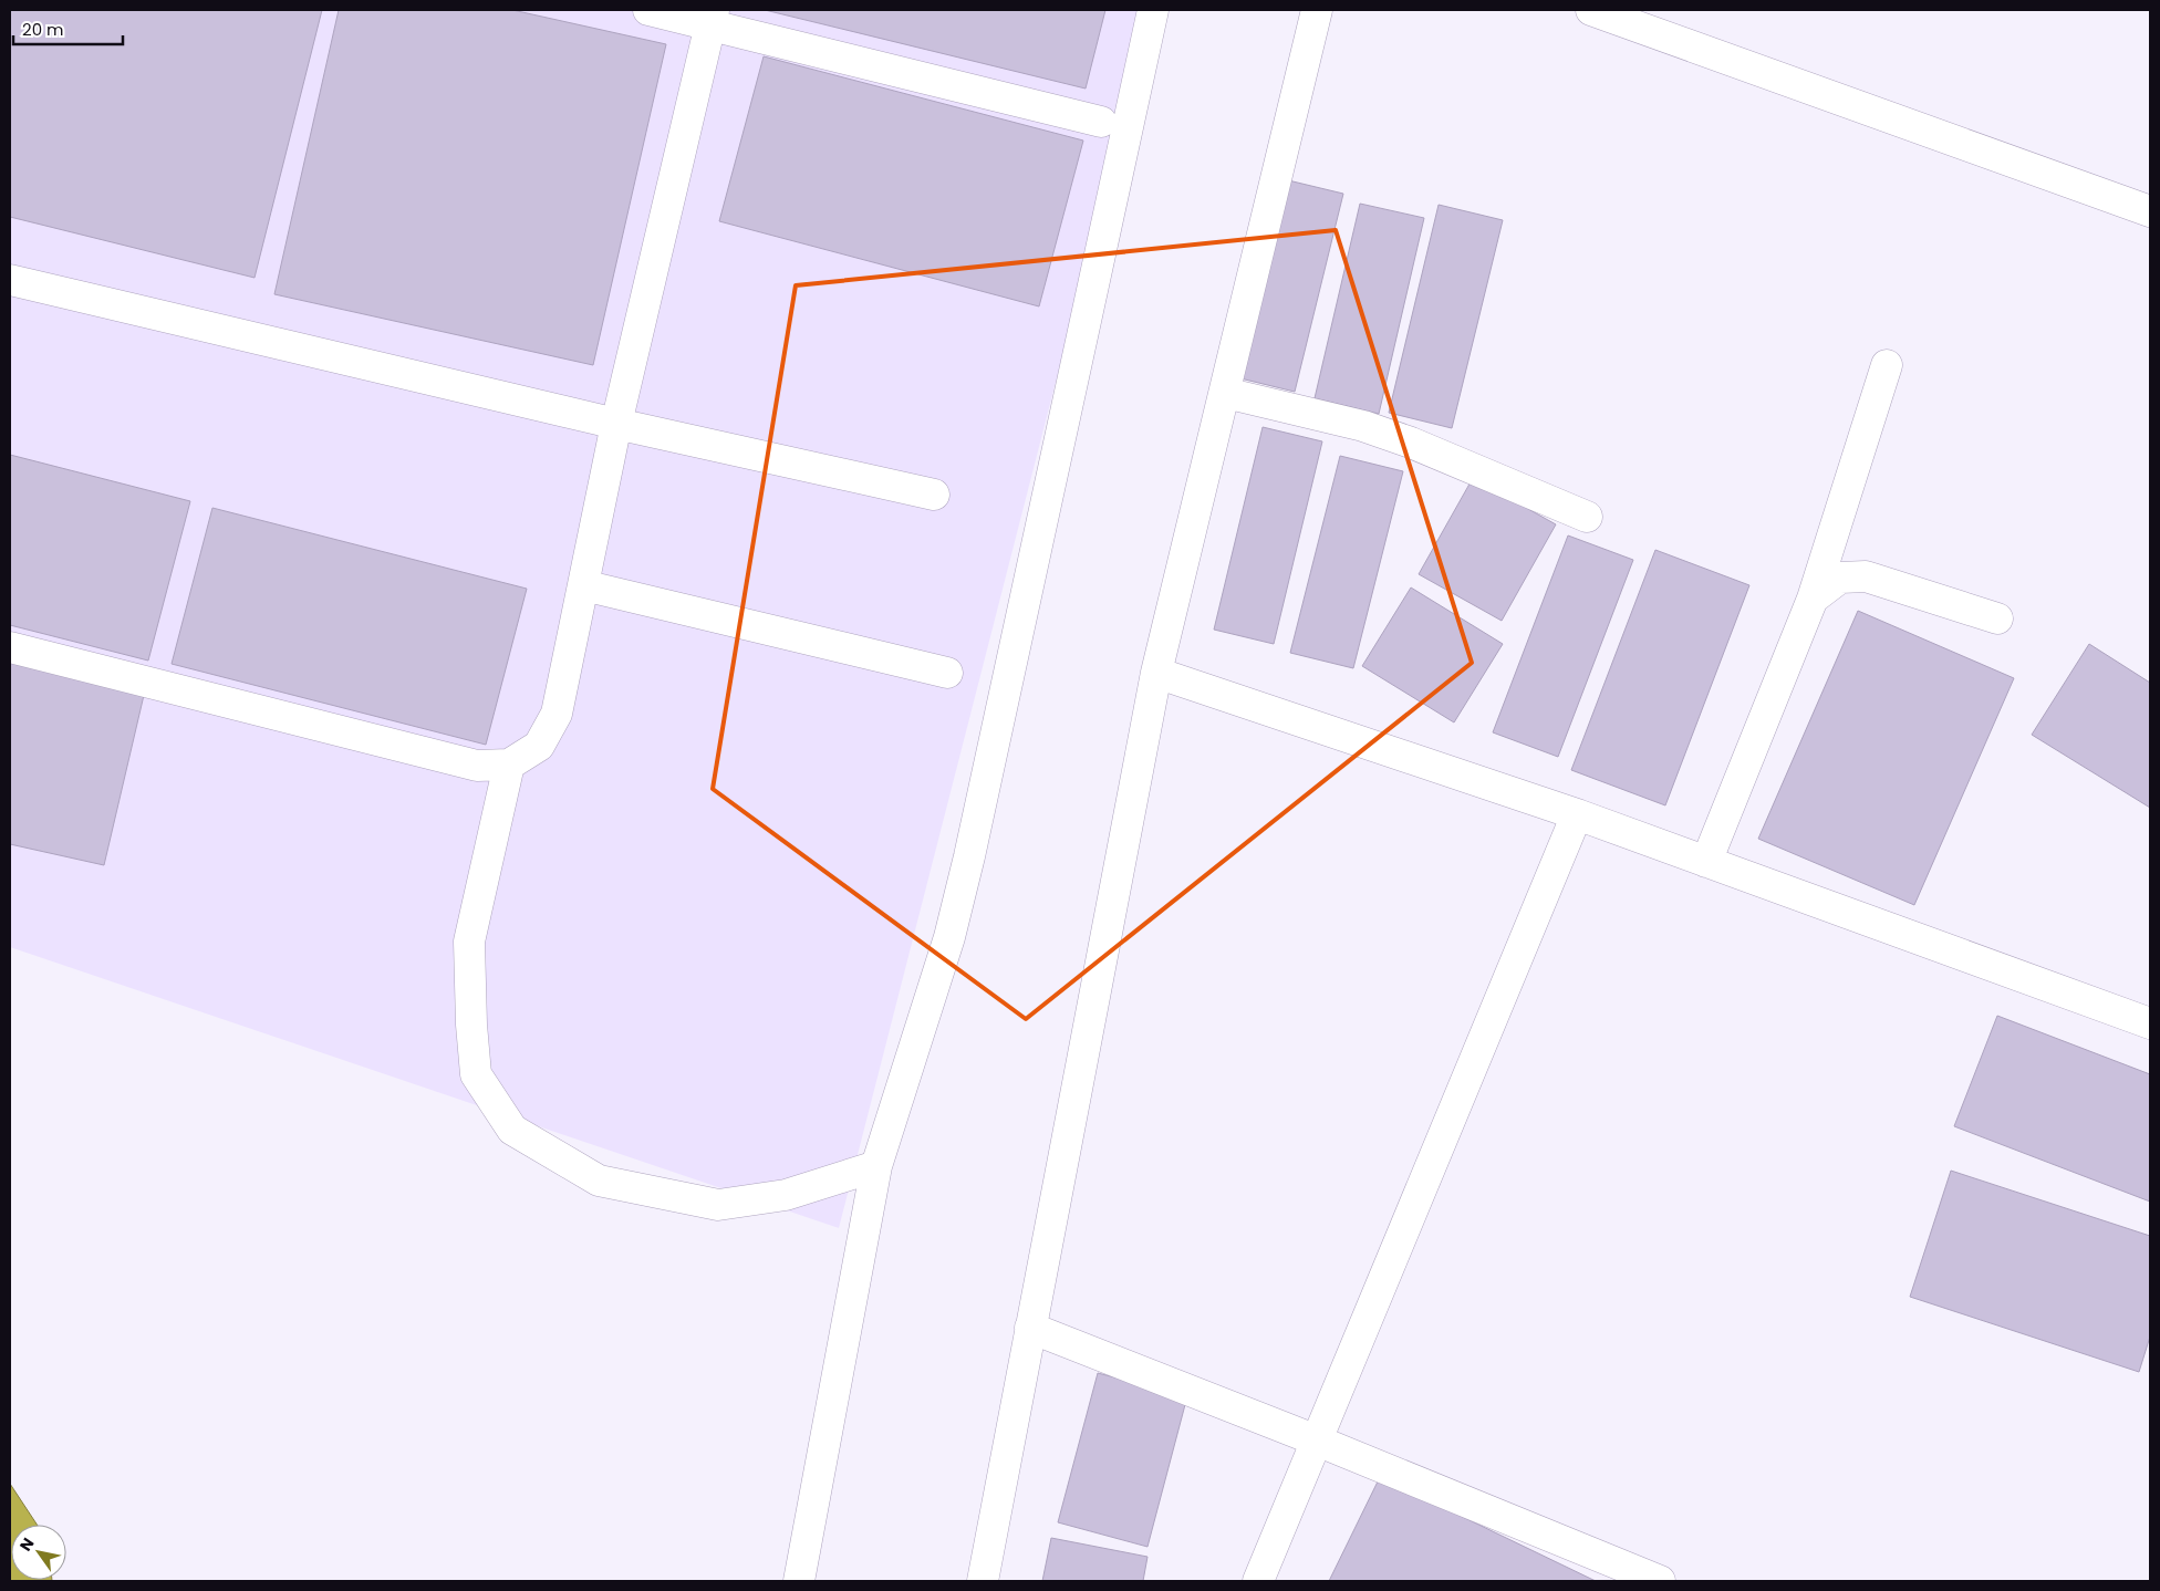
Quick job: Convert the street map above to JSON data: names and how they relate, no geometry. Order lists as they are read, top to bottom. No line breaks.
{"scale_bar":"20 m","north":"top left"}
